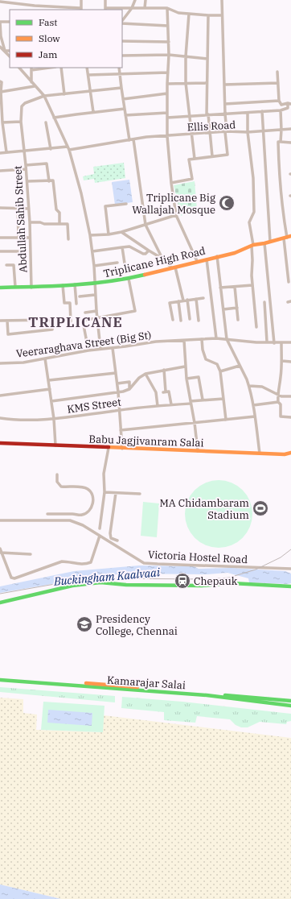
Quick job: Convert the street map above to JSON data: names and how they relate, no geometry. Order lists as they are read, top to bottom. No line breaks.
{"streets":{"main road":["Triplicane High Road","Babu Jagjivanram Salai","Kamarajar Salai"],"street":["Ellis Road","Abdullah Sahib Street","Veeraraghava Street (Big St)","KMS Street","Victoria Hostel Road"]},"crossings":[["Abdullah Sahib Street","Triplicane High Road"]],"districts":["TRIPLICANE"],"water":["Buckingham Kaalvaai"],"places":{"mosque":["Triplicane Big Wallajah Mosque"],"sports":["MA Chidambaram Stadium"],"station":["Chepauk"],"school or university":["Presidency College, Chennai"]},"legend":["Fast","Slow","Jam"]}
